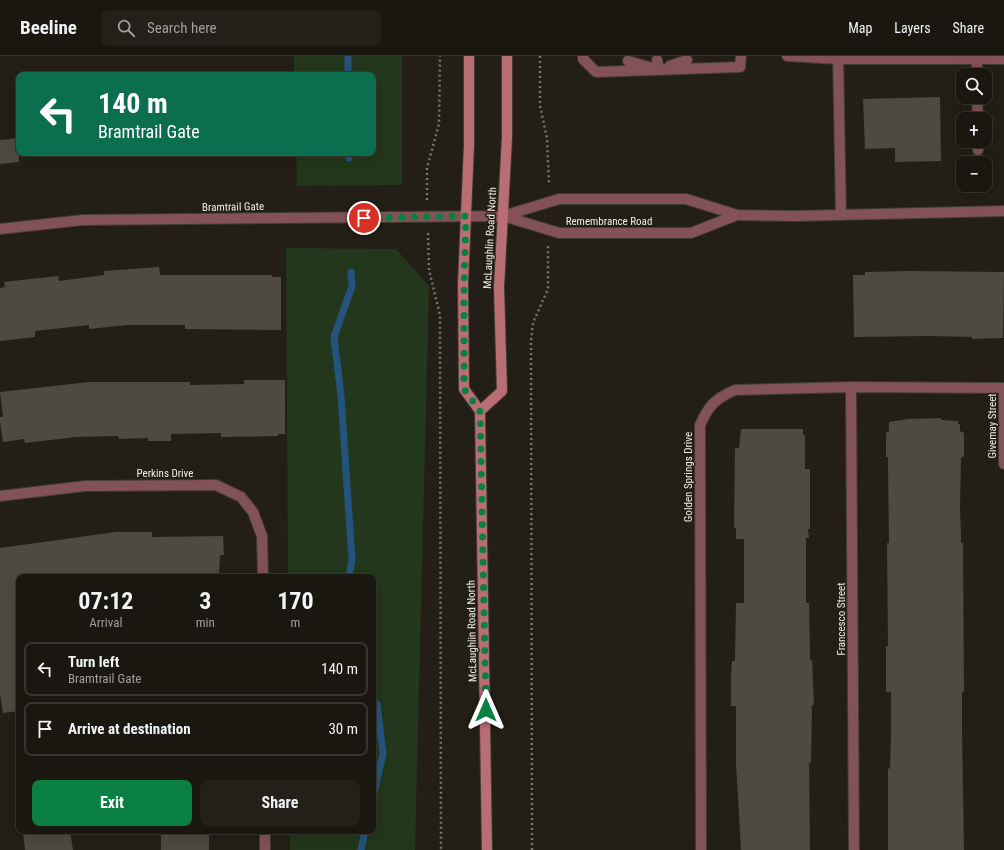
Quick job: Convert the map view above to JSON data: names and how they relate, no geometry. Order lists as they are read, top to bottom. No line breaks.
{"streets":{"main road":["McLaughlin Road North"],"street":["Bramtrail Gate","Remembrance Road","Givemay Street","Perkins Drive","Golden Springs Drive","Francesco Street"]},"crossings":[["Bramtrail Gate","Remembrance Road"],["Bramtrail Gate","McLaughlin Road North"],["Remembrance Road","McLaughlin Road North"],["Givemay Street","Golden Springs Drive"],["Golden Springs Drive","Francesco Street"]],"page":{"header":"Beeline","search":"Search here","nav":["Map","Layers","Share"],"map_buttons":["+","−"],"turn":["140 m","Bramtrail Gate"],"eta":["07:12","Arrival","3","min","170","m"],"list":[{"name":"Turn left","note":"Bramtrail Gate","value":"140 m"},{"name":"Arrive at destination","value":"30 m"}],"buttons":["Exit","Share"]}}
